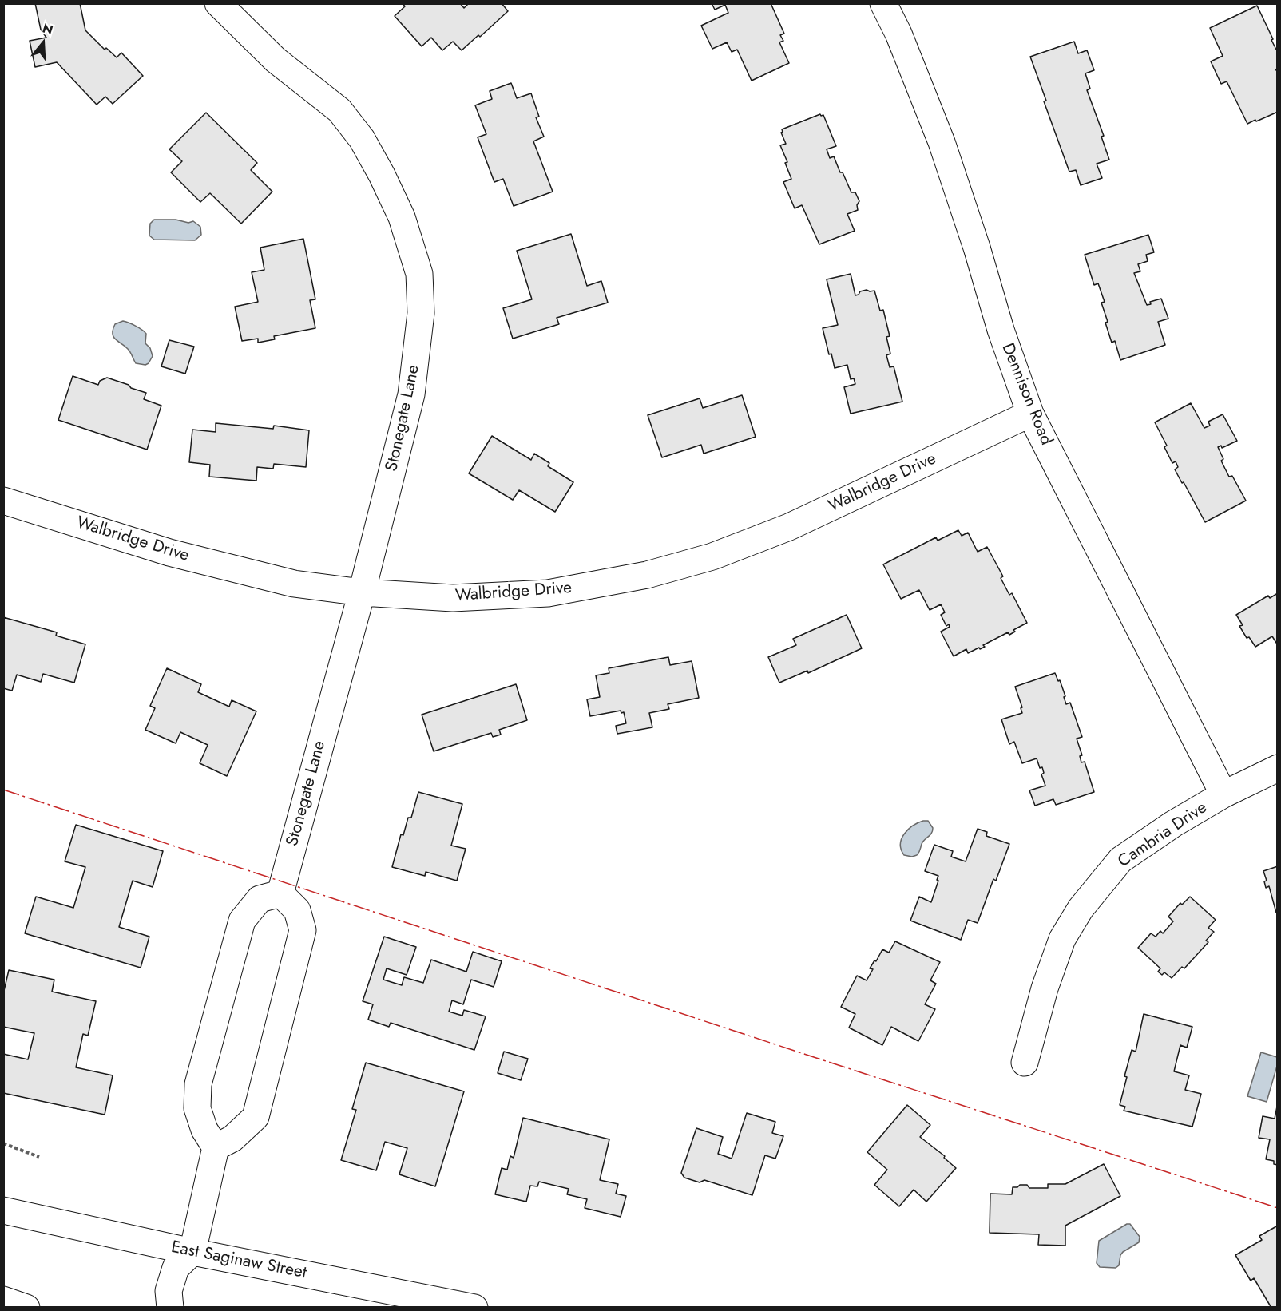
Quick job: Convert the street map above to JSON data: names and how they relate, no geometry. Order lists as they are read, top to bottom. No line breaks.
{"streets":{"street":["Dennison Road","Stonegate Lane","Walbridge Drive","Cambria Drive","East Saginaw Street"]},"crossings":[["Dennison Road","Walbridge Drive"],["Dennison Road","Cambria Drive"],["Stonegate Lane","Walbridge Drive"]],"north":"top"}
